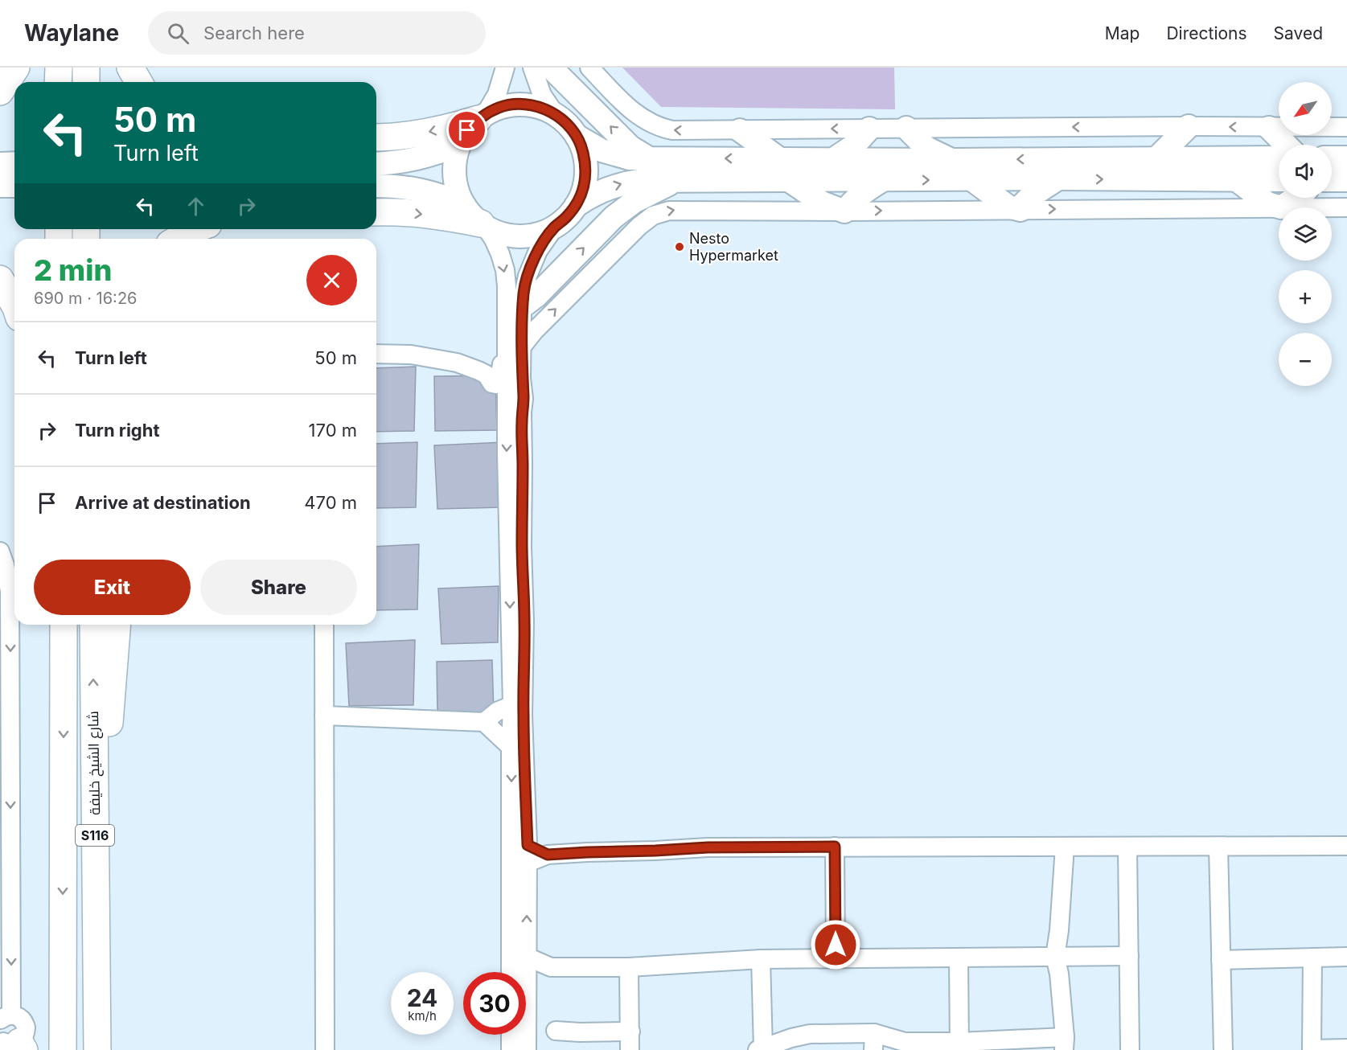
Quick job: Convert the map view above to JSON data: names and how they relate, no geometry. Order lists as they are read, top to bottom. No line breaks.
{"streets":{"highway":["شارع الشيخ خليفة","S116"]},"places":["Nesto Hypermarket"],"north":"bottom left","page":{"header":"Waylane","search":"Search here","nav":["Map","Directions","Saved"],"map_buttons":["+","−"],"turn":["50 m","Turn left"],"heading":["2 min","690 m · 16:26"],"list":[{"name":"Turn left","value":"50 m"},{"name":"Turn right","value":"170 m"},{"name":"Arrive at destination","value":"470 m"}],"buttons":["Exit","Share"],"speed":"24 km/h","limit":"30"}}
